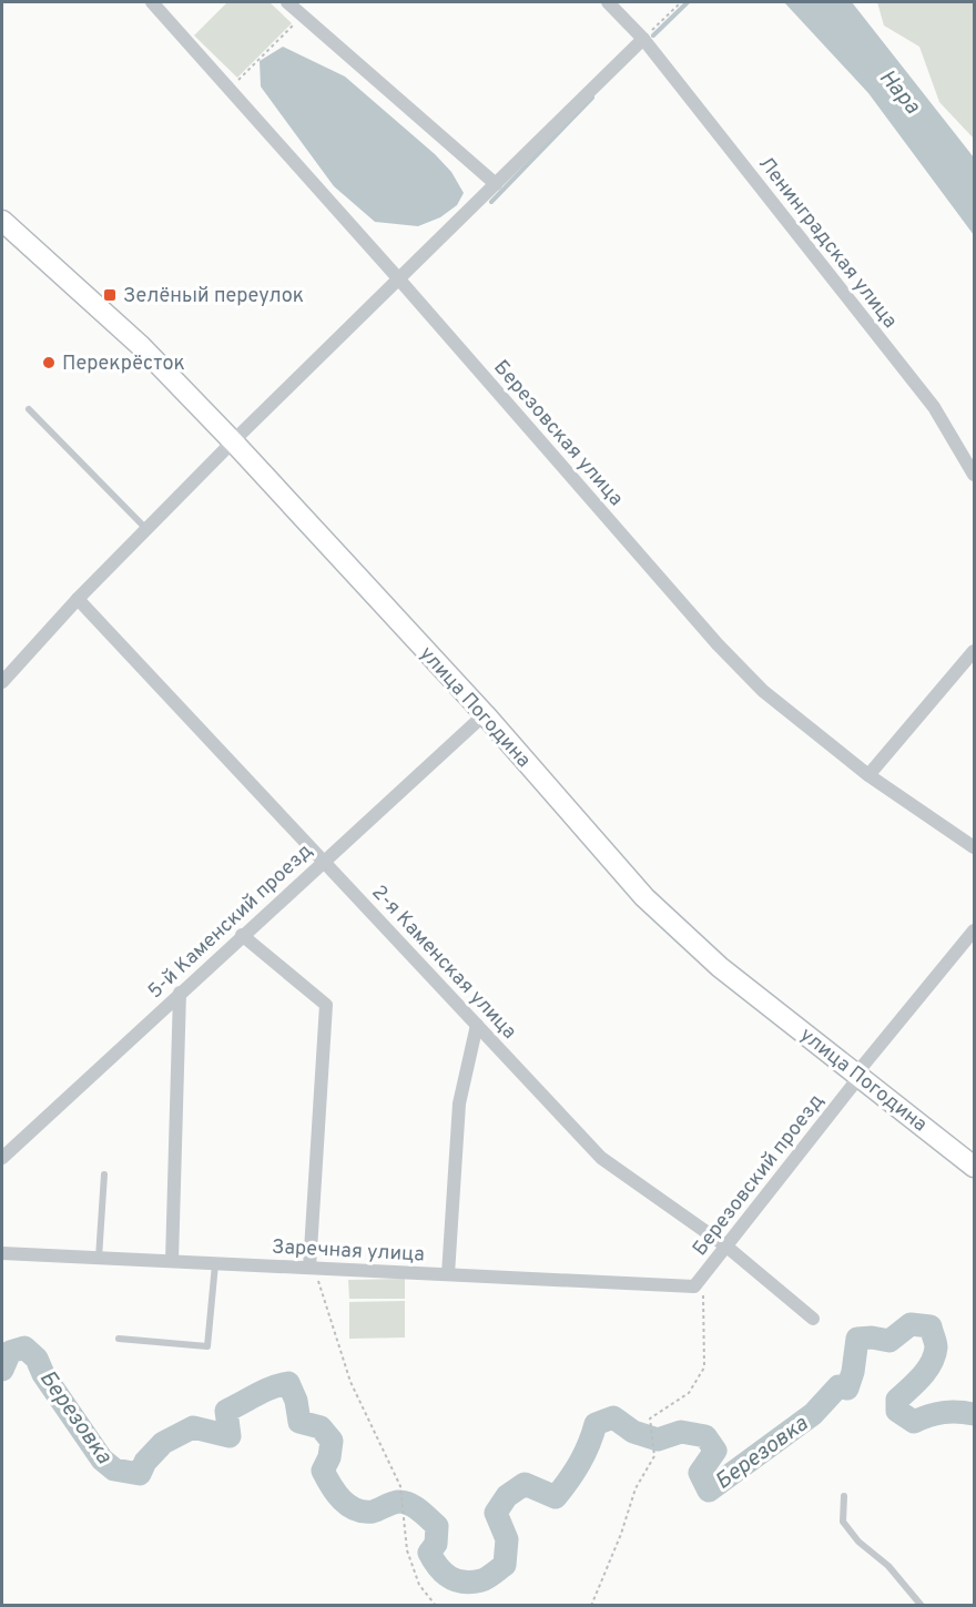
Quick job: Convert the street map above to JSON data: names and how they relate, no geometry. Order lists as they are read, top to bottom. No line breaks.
{"streets":{"street":["Ленинградская улица","Березовская улица","улица Погодина","5-й Каменский проезд","2-я Каменская улица","Березовский проезд","Заречная улица"]},"crossings":[["улица Погодина","5-й Каменский проезд"],["улица Погодина","Березовский проезд"],["5-й Каменский проезд","2-я Каменская улица"],["2-я Каменская улица","Березовский проезд"],["Березовский проезд","Заречная улица"]],"water":["Нара","Березовка"],"places":{"transit":["Зелёный переулок"],"other":["Перекрёсток"]}}
